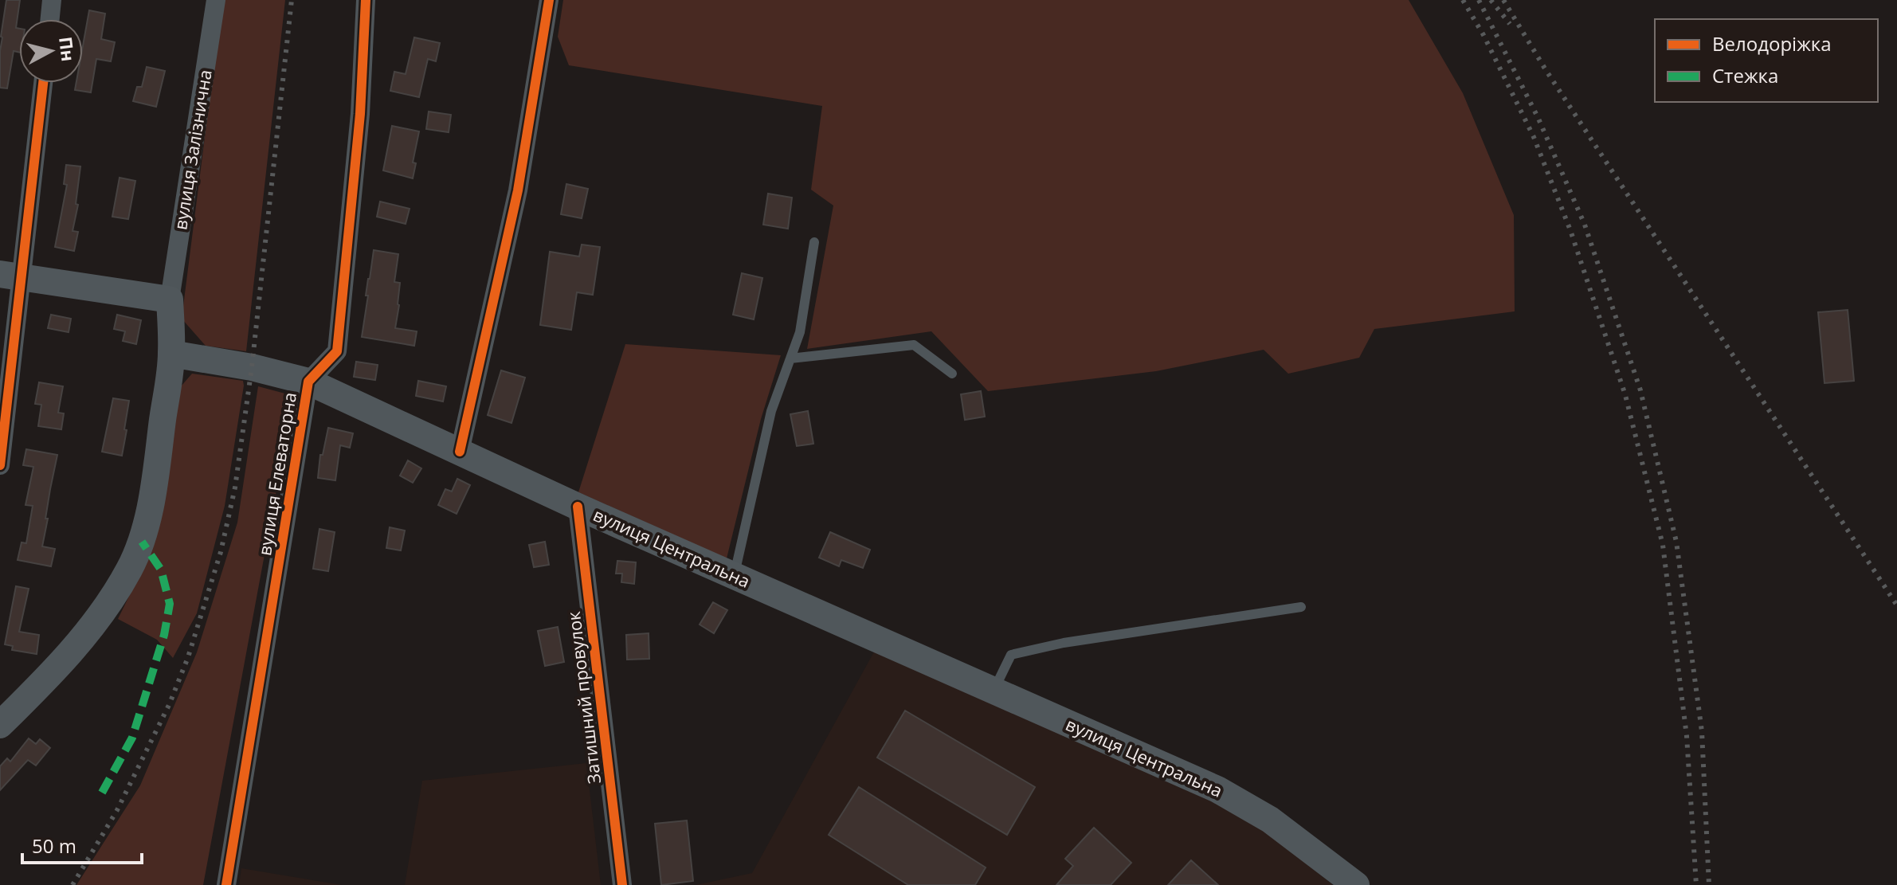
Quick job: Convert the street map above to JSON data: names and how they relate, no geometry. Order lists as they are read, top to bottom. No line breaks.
{"streets":{"main road":["вулиця Центральна"],"street":["вулиця Залізнична","вулиця Елеваторна","Затишний провулок"]},"crossings":[["вулиця Елеваторна","вулиця Центральна"],["вулиця Центральна","Затишний провулок"]],"legend":["Велодоріжка","Стежка"],"scale_bar":"50 m","north":"right"}
